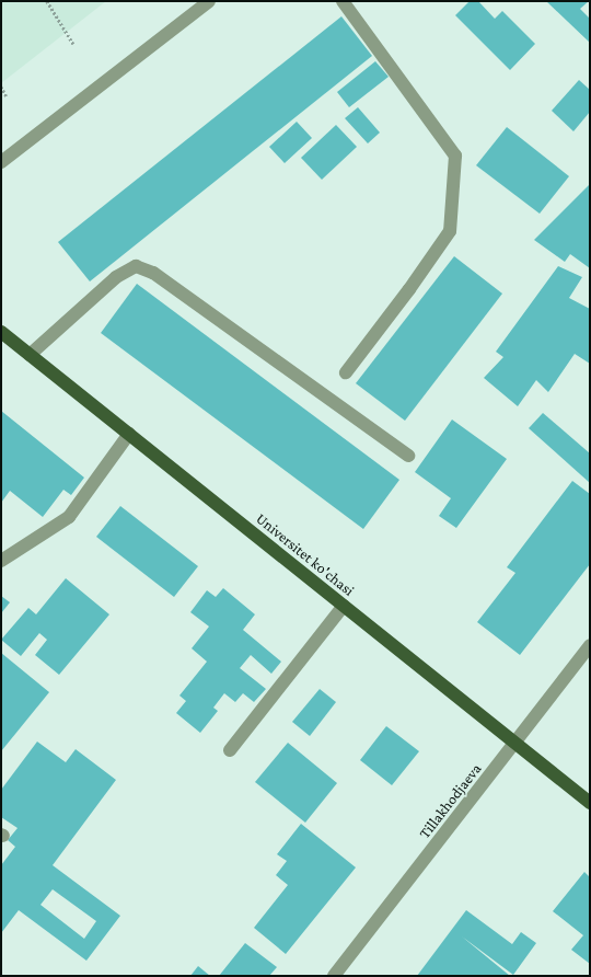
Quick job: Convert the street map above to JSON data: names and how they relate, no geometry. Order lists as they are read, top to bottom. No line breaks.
{"streets":{"main road":["Universitet ko'chasi"],"street":["Tillakhodjaeva"]},"crossings":[["Universitet ko'chasi","Tillakhodjaeva"]]}
